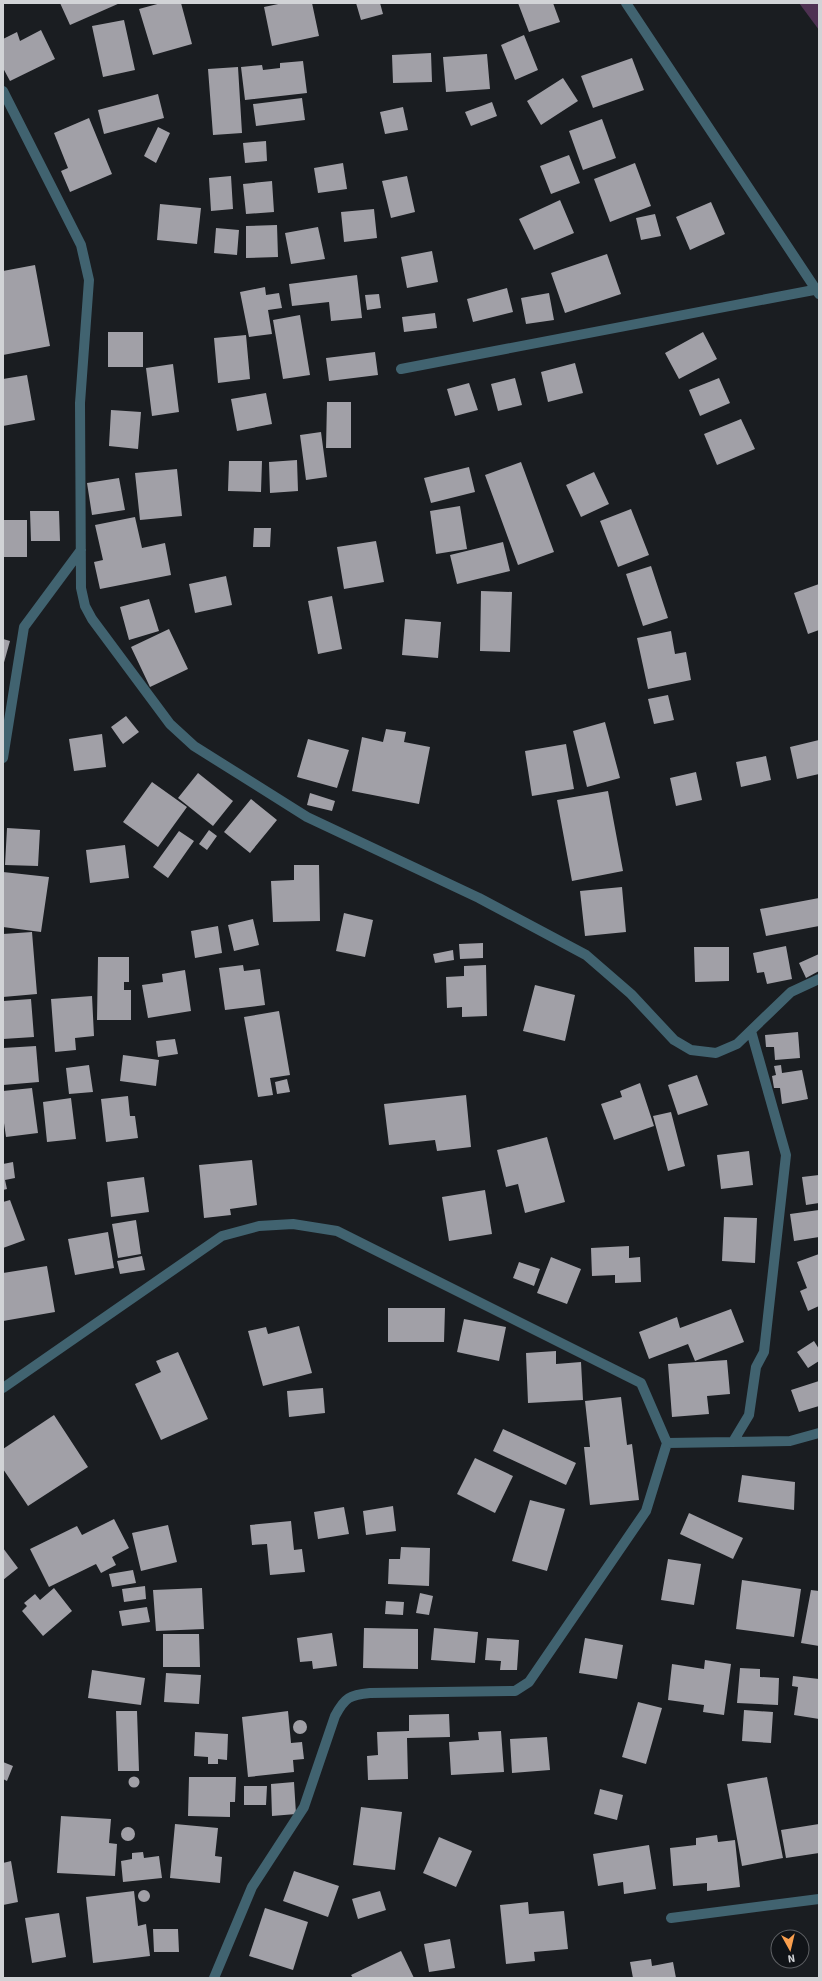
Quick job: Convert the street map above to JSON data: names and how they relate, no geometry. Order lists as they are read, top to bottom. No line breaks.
{"north":"bottom"}
